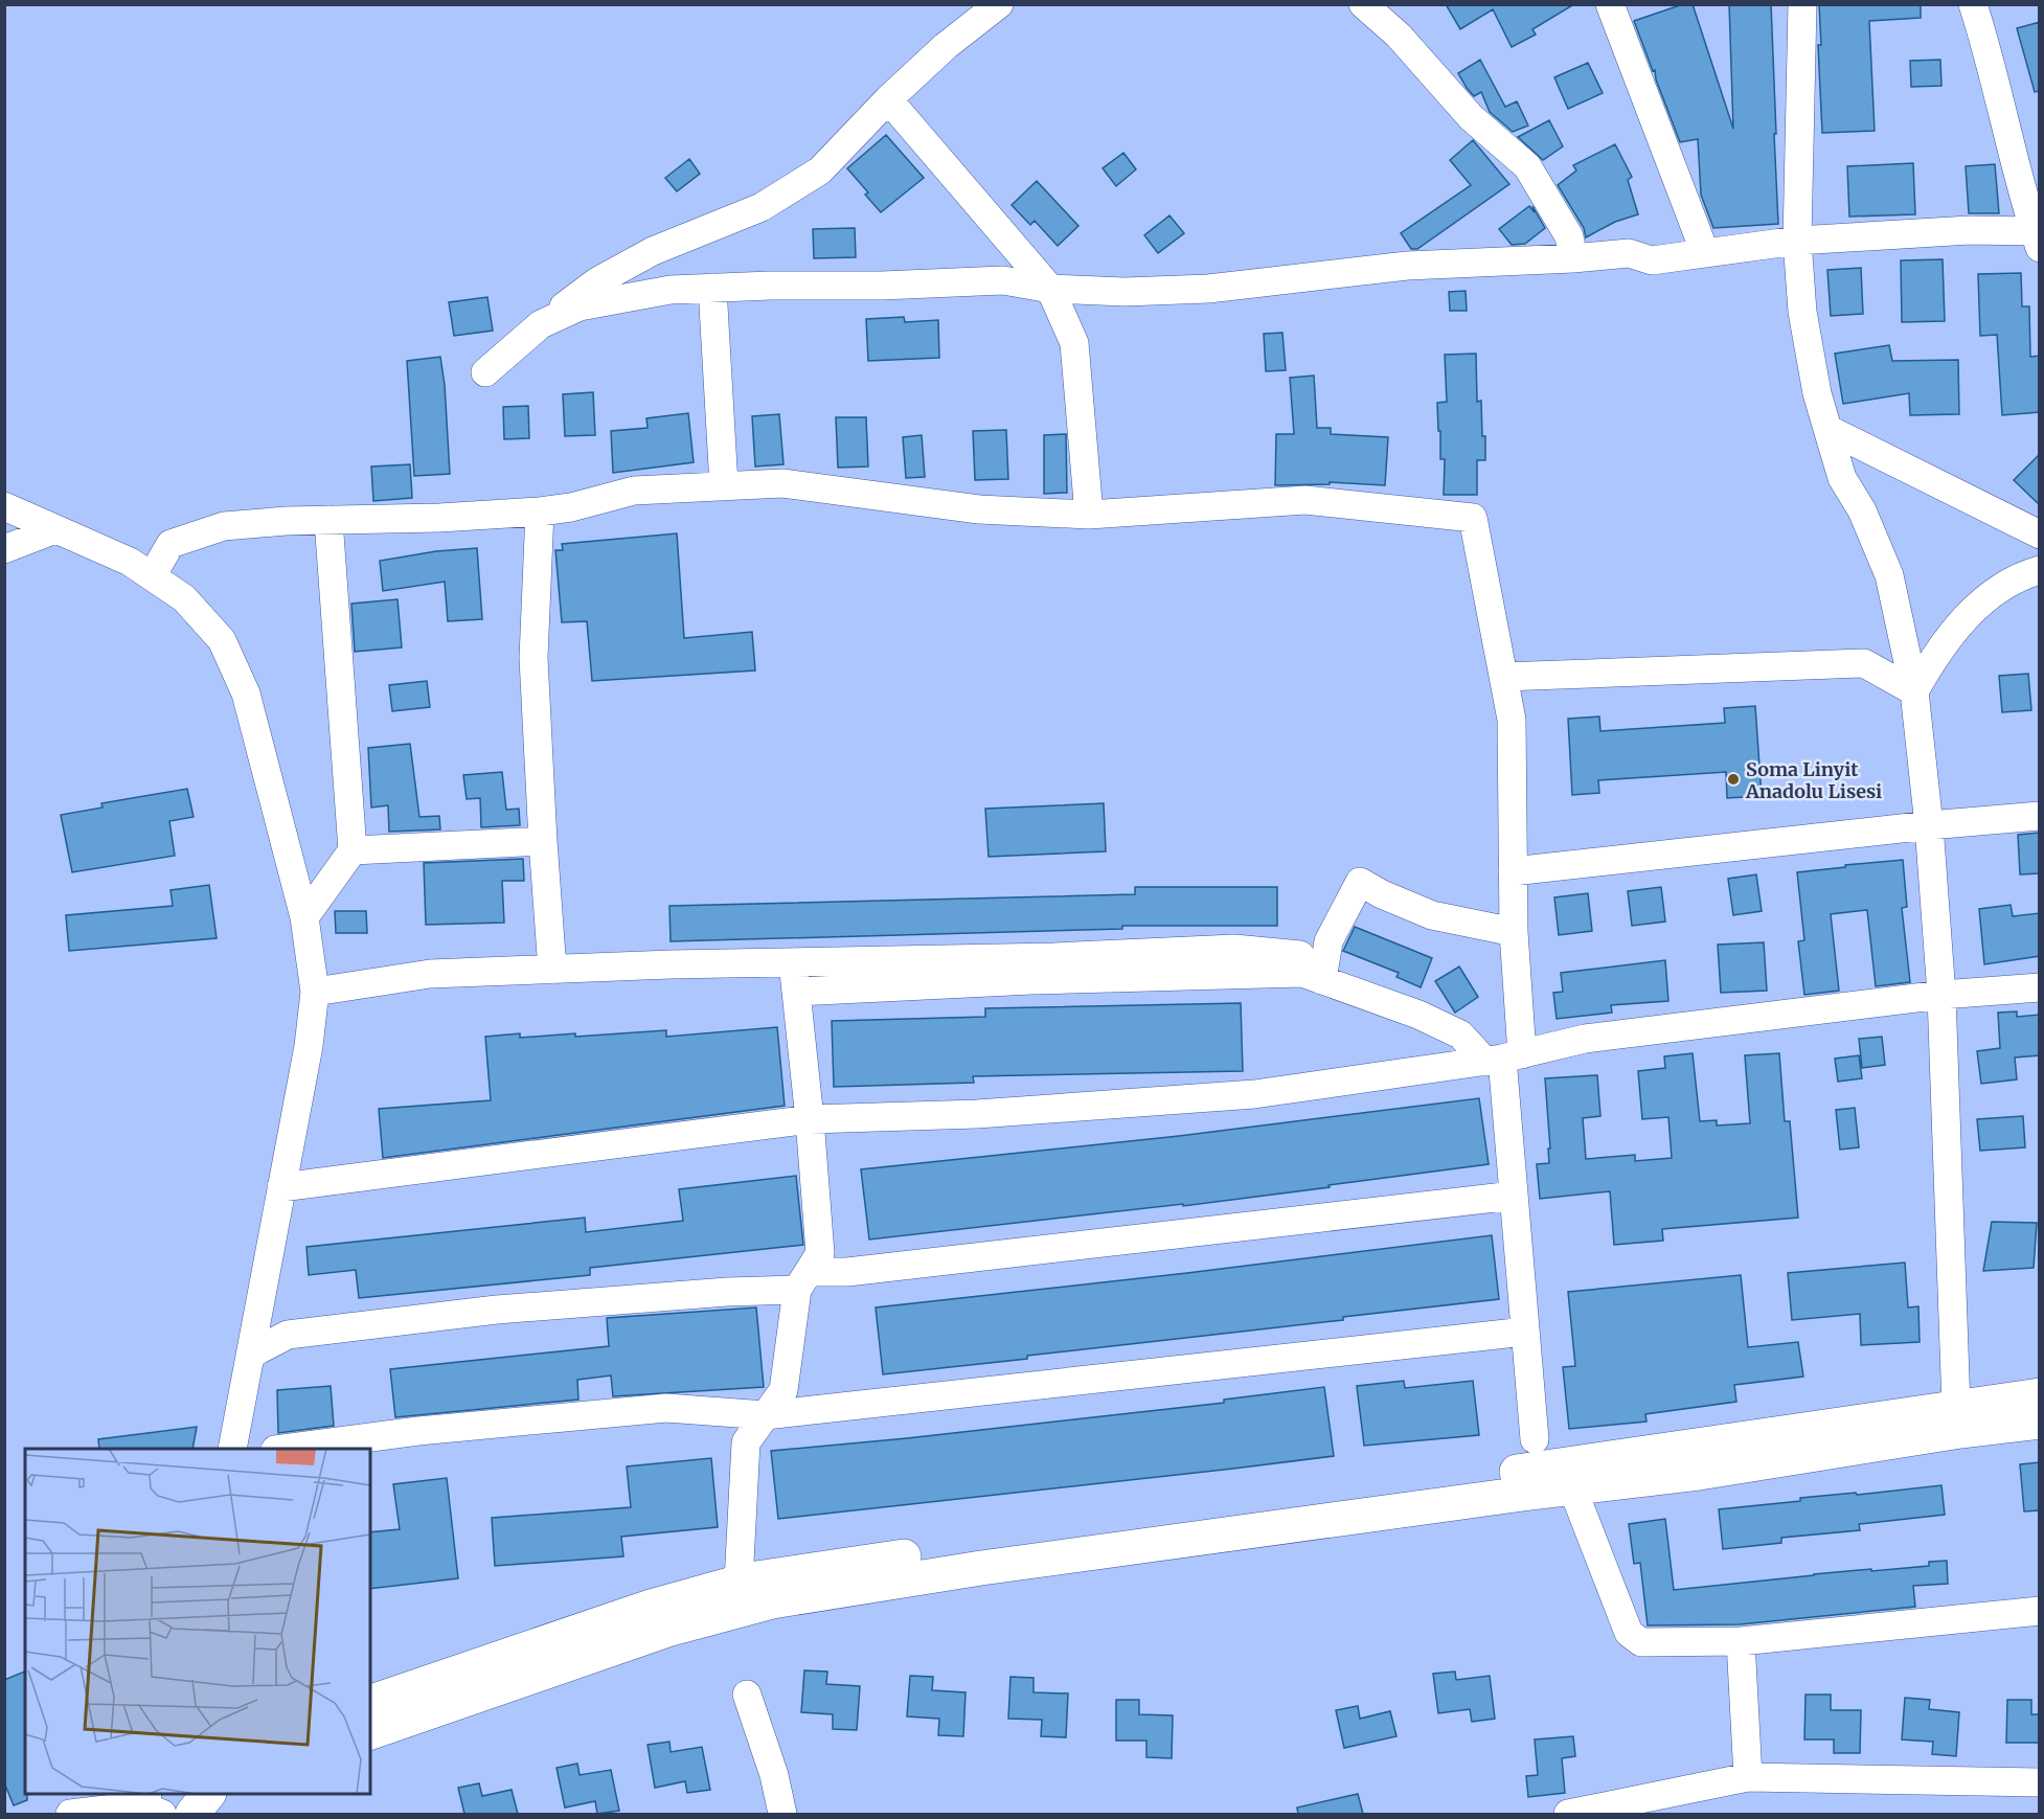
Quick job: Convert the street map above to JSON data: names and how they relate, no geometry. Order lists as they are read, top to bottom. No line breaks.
{"places":["Soma Linyit Anadolu Lisesi"]}
